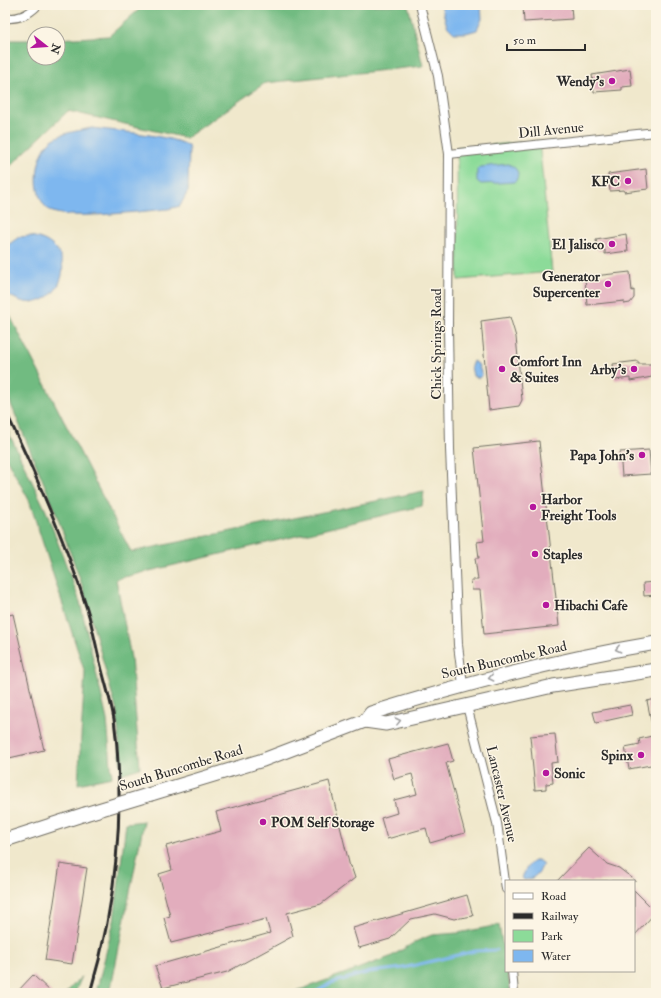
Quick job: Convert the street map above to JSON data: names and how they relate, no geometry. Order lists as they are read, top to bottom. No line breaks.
{"streets":{"main road":["South Buncombe Road"],"street":["Dill Avenue","Chick Springs Road","Lancaster Avenue"]},"crossings":[["Dill Avenue","Chick Springs Road"],["Chick Springs Road","South Buncombe Road"],["South Buncombe Road","Lancaster Avenue"]],"places":["Wendy's","KFC","El Jalisco","Generator Supercenter","Comfort Inn & Suites","Arby's","Papa John's","Harbor Freight Tools","Staples","Hibachi Cafe","Spinx","Sonic","POM Self Storage"],"legend":["Road","Railway","Park","Water"],"scale_bar":"50 m","north":"right"}
